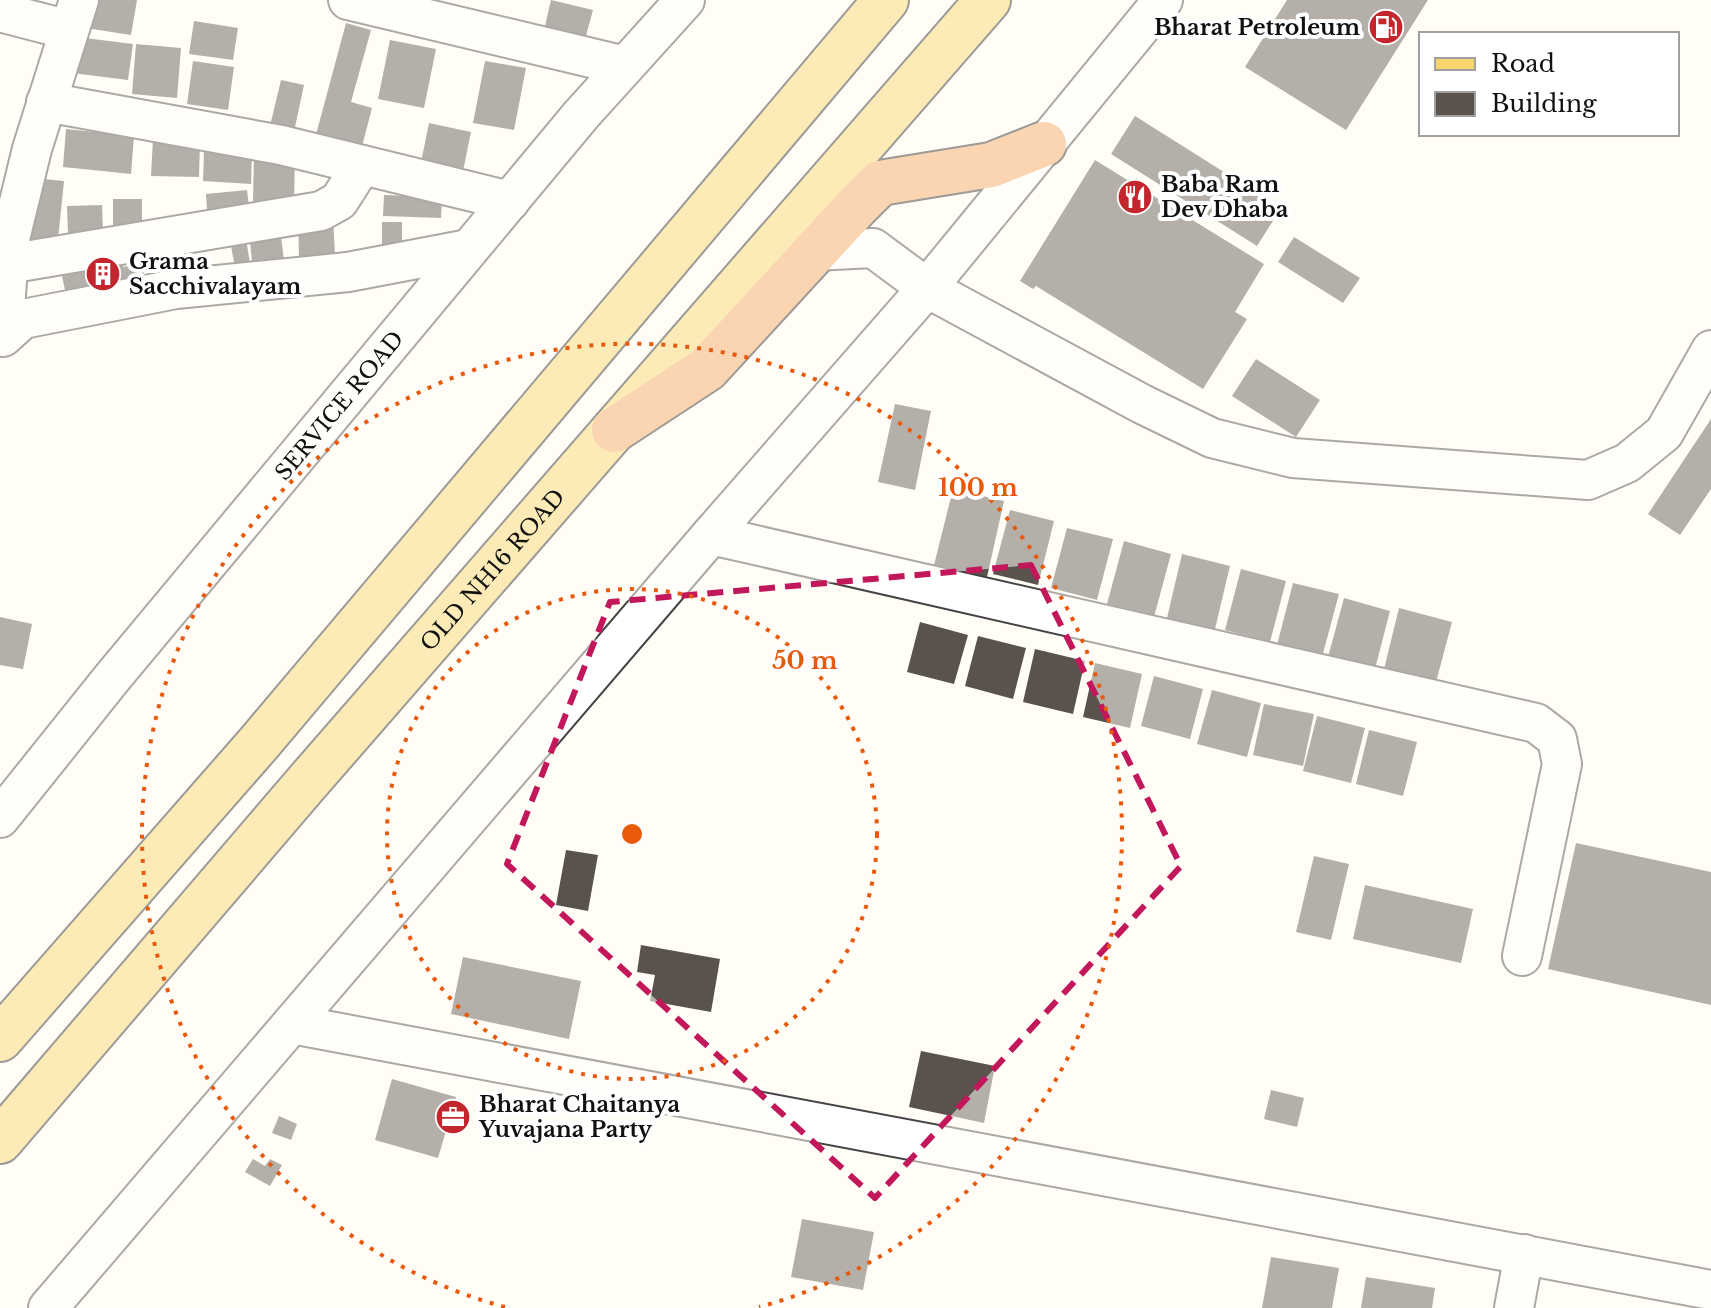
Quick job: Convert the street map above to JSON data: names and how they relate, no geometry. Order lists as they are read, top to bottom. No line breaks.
{"streets":{"main road":["OLD NH16 ROAD"],"street":["SERVICE ROAD"]},"places":{"fuel station":["Bharat Petroleum"],"restaurant":["Baba Ram Dev Dhaba"],"building":["Grama Sacchivalayam"],"office":["Bharat Chaitanya Yuvajana Party"]},"legend":["Road","Building"],"rings":["100 m","50 m"]}
